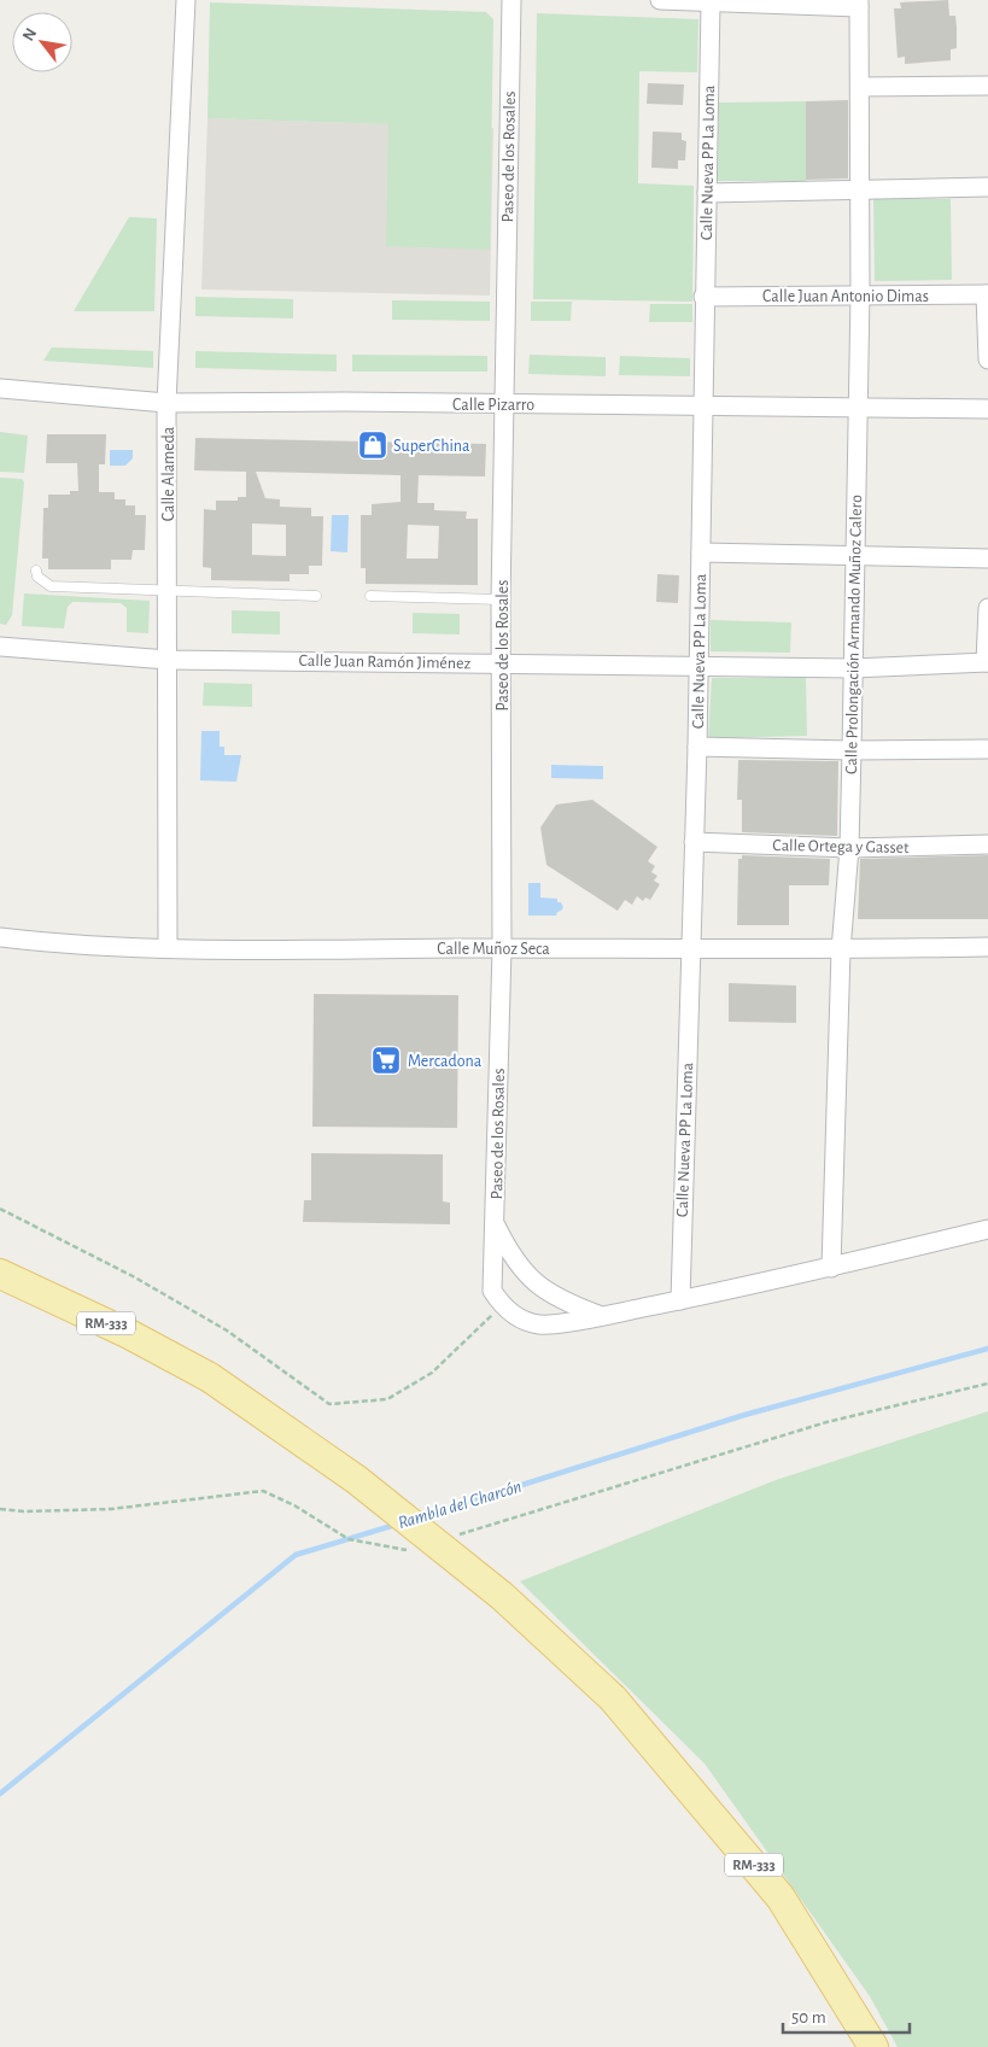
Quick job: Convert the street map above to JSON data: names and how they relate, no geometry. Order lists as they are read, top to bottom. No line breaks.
{"streets":{"main road":["RM-333"],"street":["Paseo de los Rosales","Calle Nueva PP La Loma","Calle Juan Antonio Dimas","Calle Pizarro","Calle Alameda","Calle Prolongación Armando Muñoz Calero","Calle Juan Ramón Jiménez","Calle Ortega y Gasset","Calle Muñoz Seca"]},"crossings":[["Paseo de los Rosales","Calle Pizarro"],["Paseo de los Rosales","Calle Juan Ramón Jiménez"],["Paseo de los Rosales","Calle Muñoz Seca"],["Calle Nueva PP La Loma","Calle Juan Antonio Dimas"],["Calle Nueva PP La Loma","Calle Pizarro"],["Calle Nueva PP La Loma","Calle Juan Ramón Jiménez"],["Calle Nueva PP La Loma","Calle Ortega y Gasset"],["Calle Nueva PP La Loma","Calle Muñoz Seca"],["Calle Juan Antonio Dimas","Calle Prolongación Armando Muñoz Calero"],["Calle Pizarro","Calle Alameda"],["Calle Pizarro","Calle Prolongación Armando Muñoz Calero"],["Calle Alameda","Calle Juan Ramón Jiménez"],["Calle Alameda","Calle Muñoz Seca"],["Calle Prolongación Armando Muñoz Calero","Calle Juan Ramón Jiménez"],["Calle Prolongación Armando Muñoz Calero","Calle Ortega y Gasset"],["Calle Prolongación Armando Muñoz Calero","Calle Muñoz Seca"]],"water":["Rambla del Charcón"],"places":{"shop":["SuperChina"],"supermarket":["Mercadona"]},"scale_bar":"50 m","north":"top left"}
